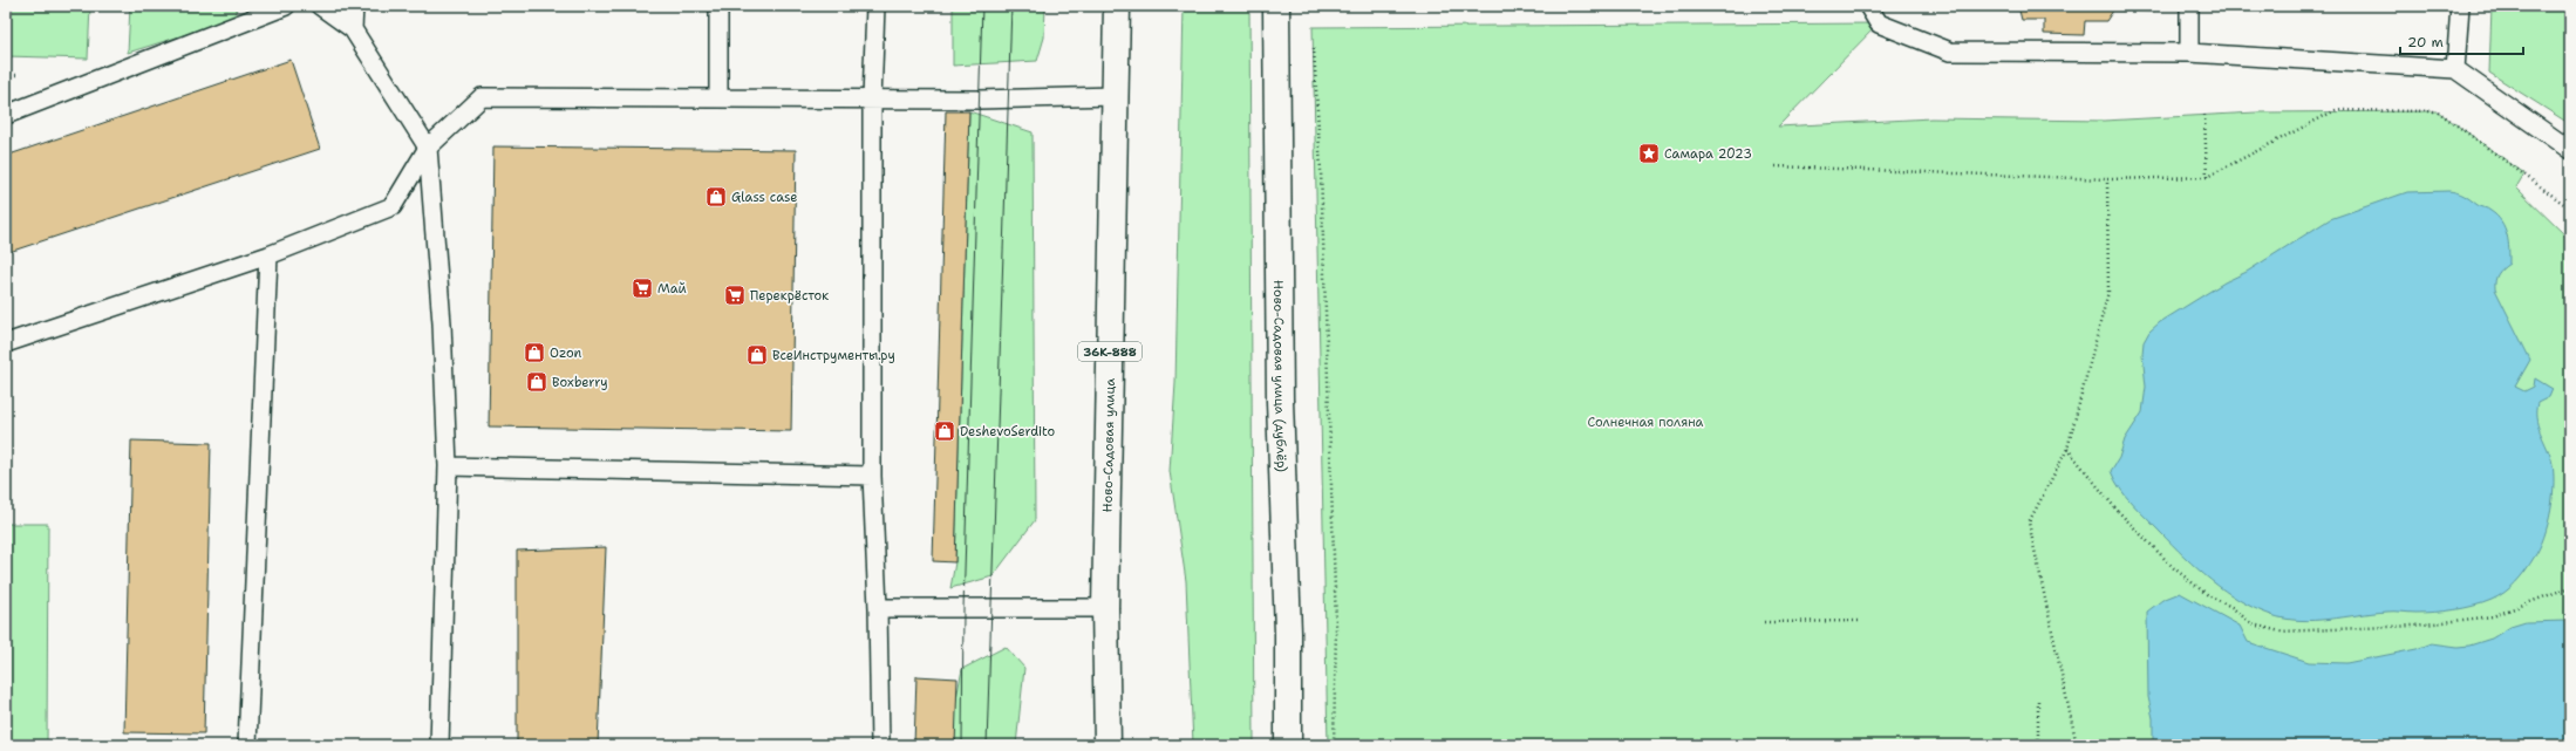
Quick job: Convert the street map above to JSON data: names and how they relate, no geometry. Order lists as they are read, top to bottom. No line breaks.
{"streets":{"main road":["36К-888","Ново-Садовая улица (дублёр)","Ново-Садовая улица"]},"parks":["Солнечная поляна"],"places":{"place":["Самара 2023"],"shop":["Glass case","Ozon","ВсеИнструменты.ру","Boxberry","DeshevoSerdito"],"supermarket":["Май","Перекрёсток"]},"scale_bar":"20 m"}
